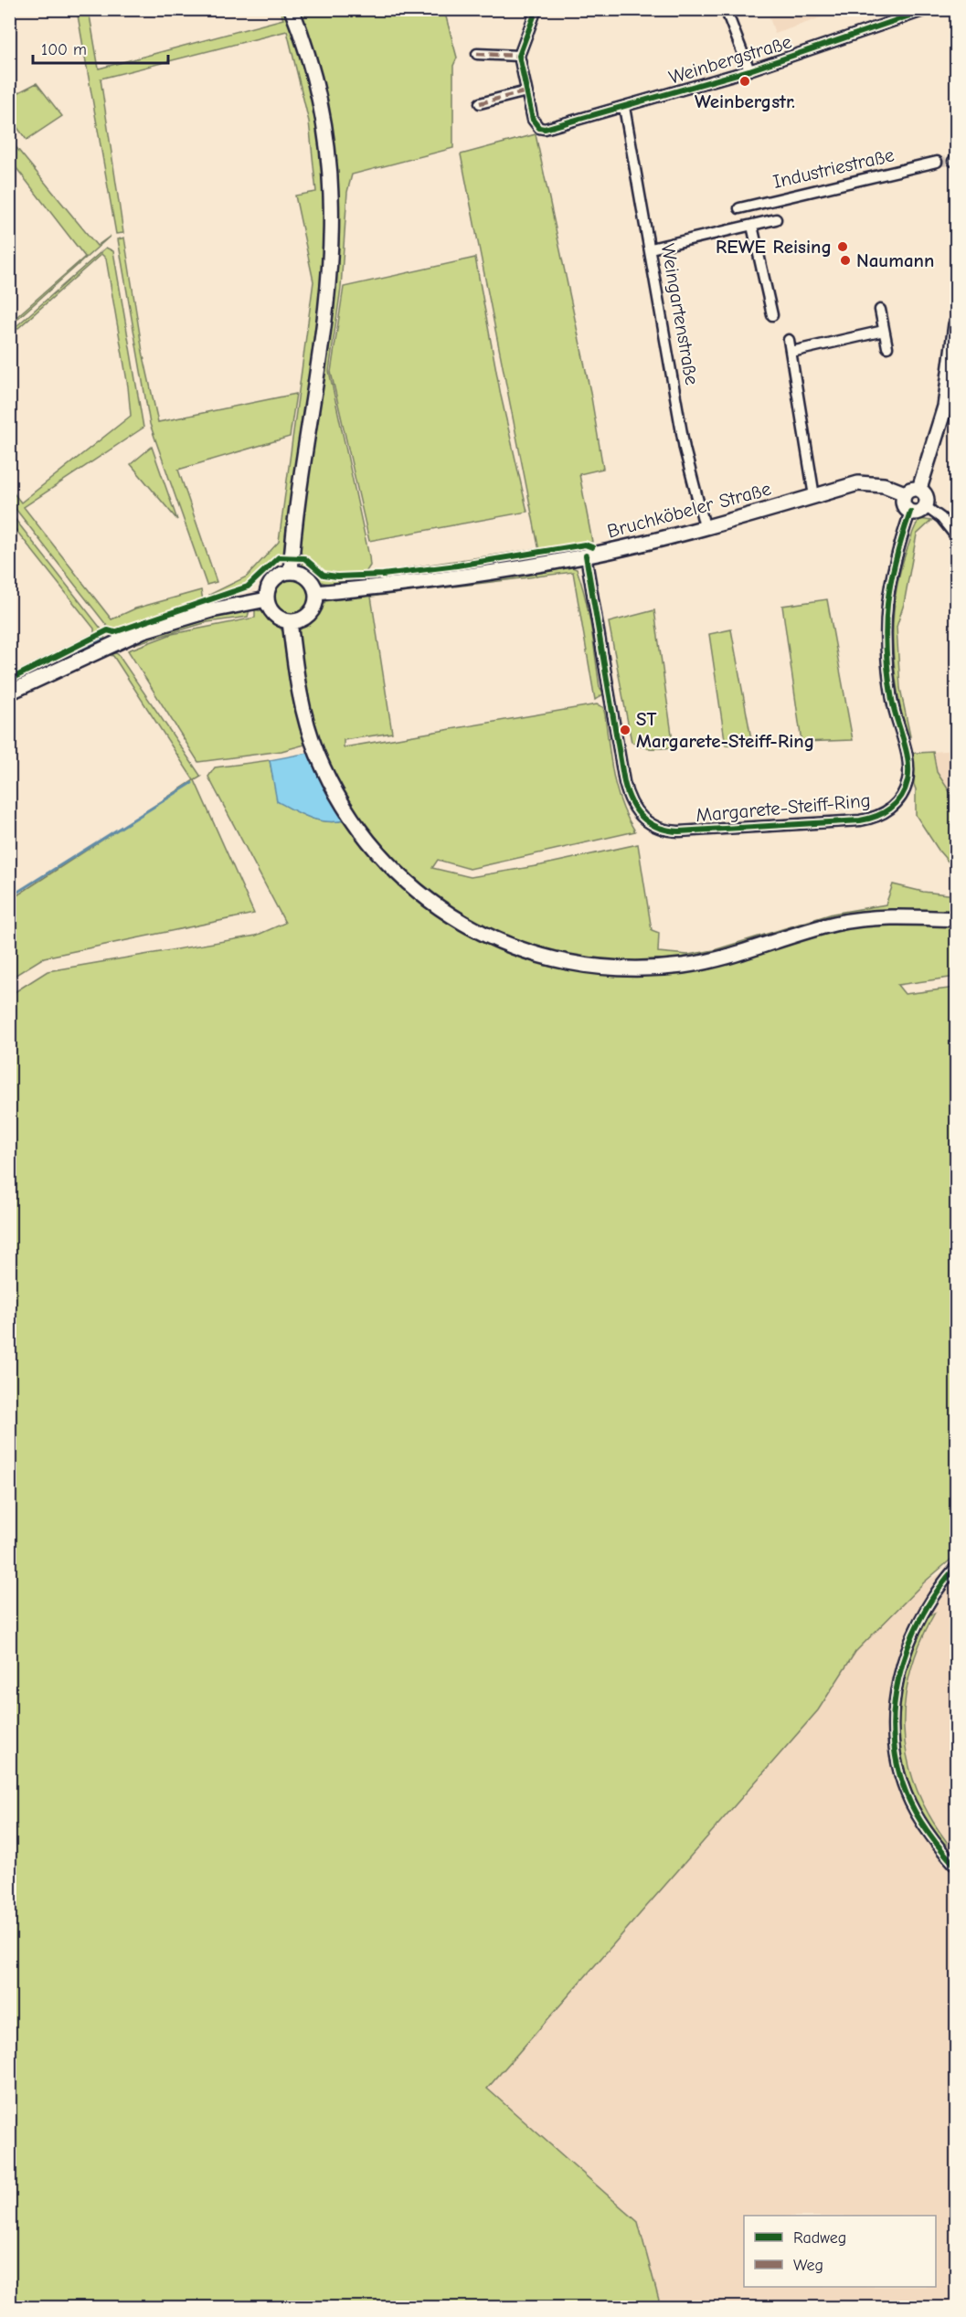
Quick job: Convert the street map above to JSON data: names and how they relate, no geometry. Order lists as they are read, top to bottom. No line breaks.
{"streets":{"main road":["Bruchköbeler Straße"],"street":["Weinbergstraße","Industriestraße","Weingartenstraße","Margarete-Steiff-Ring"]},"crossings":[["Weinbergstraße","Weingartenstraße"],["Weingartenstraße","Bruchköbeler Straße"],["Bruchköbeler Straße","Margarete-Steiff-Ring"]],"places":["Weinbergstr.","REWE Reising","Naumann","ST Margarete-Steiff-Ring"],"legend":["Radweg","Weg"],"scale_bar":"100 m"}
